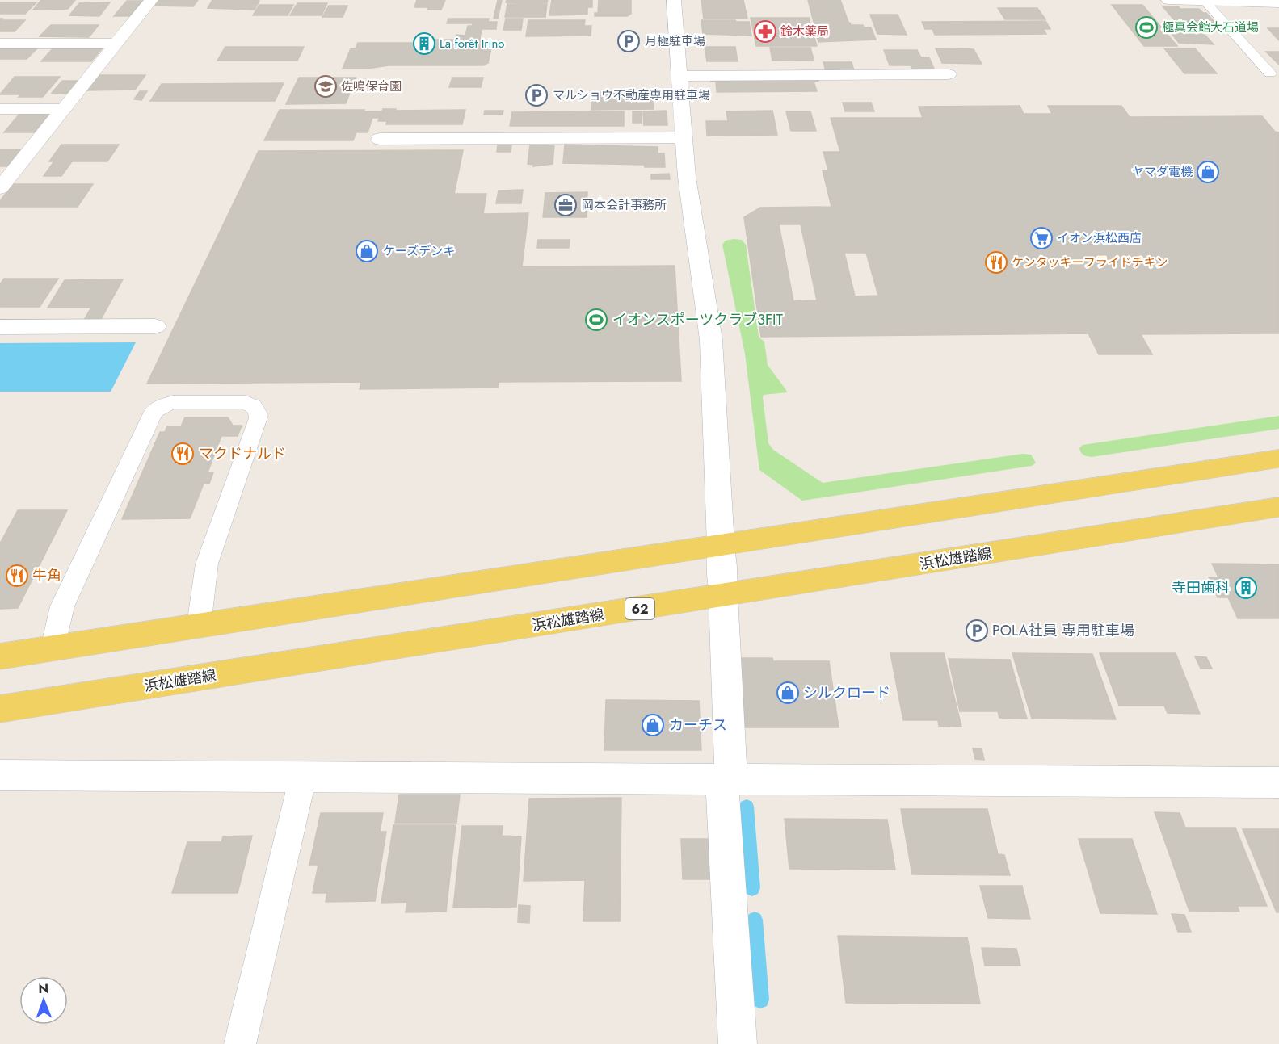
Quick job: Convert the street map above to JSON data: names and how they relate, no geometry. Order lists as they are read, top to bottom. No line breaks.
{"streets":{"main road":["浜松雄踏線","62"]},"places":{"sports":["極真会館大石道場","イオンスポーツクラブ3FIT"],"pharmacy":["鈴木薬局"],"parking":["月極駐車場","マルショウ不動産専用駐車場","POLA社員 専用駐車場"],"building":["La forêt Irino","寺田歯科"],"school or university":["佐鳴保育園"],"shop":["ヤマダ電機","ケーズデンキ","シルクロード","カーチス"],"office":["岡本会計事務所"],"supermarket":["イオン浜松西店"],"restaurant":["ケンタッキーフライドチキン","マクドナルド","牛角"]},"north":"top"}
